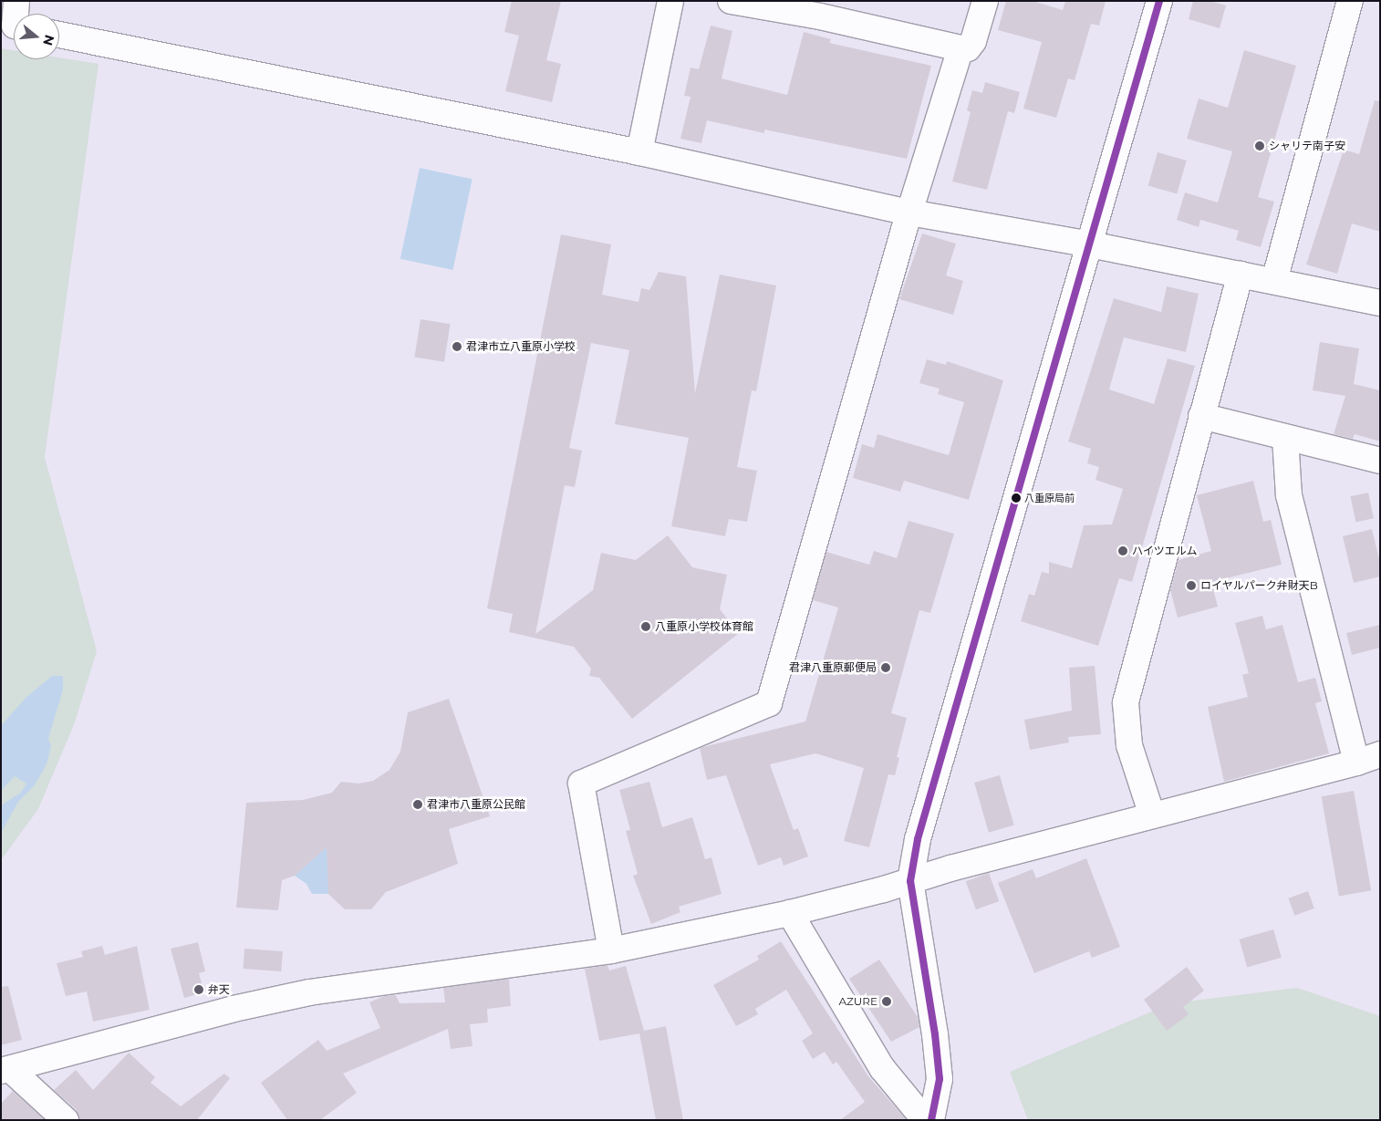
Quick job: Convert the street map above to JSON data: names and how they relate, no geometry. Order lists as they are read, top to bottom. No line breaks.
{"places":["シャリテ南子安","君津市立八重原小学校","八重原局前","ハイツエルム","ロイヤルパーク弁財天B","八重原小学校体育館","君津八重原郵便局","君津市八重原公民館","弁天","AZURE"],"north":"right"}
